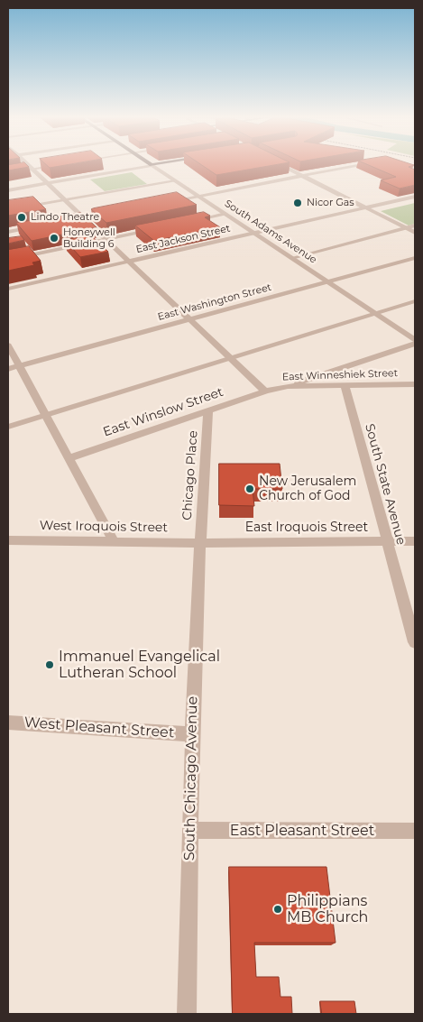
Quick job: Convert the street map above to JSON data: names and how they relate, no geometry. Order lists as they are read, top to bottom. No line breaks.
{"streets":{"street":["South Adams Avenue","East Jackson Street","East Washington Street","East Winneshiek Street","East Winslow Street","Chicago Place","South State Avenue","West Iroquois Street","East Iroquois Street","West Pleasant Street","South Chicago Avenue","East Pleasant Street"]},"crossings":[["South Adams Avenue","East Jackson Street"],["South Adams Avenue","East Washington Street"],["East Winneshiek Street","East Winslow Street"],["East Winneshiek Street","South State Avenue"],["East Winslow Street","Chicago Place"],["Chicago Place","West Iroquois Street"],["Chicago Place","East Iroquois Street"],["Chicago Place","South Chicago Avenue"],["South State Avenue","East Iroquois Street"],["West Iroquois Street","East Iroquois Street"],["West Iroquois Street","South Chicago Avenue"],["East Iroquois Street","South Chicago Avenue"],["West Pleasant Street","South Chicago Avenue"],["South Chicago Avenue","East Pleasant Street"]],"places":["Nicor Gas","Lindo Theatre","Honeywell Building 6","New Jerusalem Church of God","Immanuel Evangelical Lutheran School","Philippians MB Church"]}
